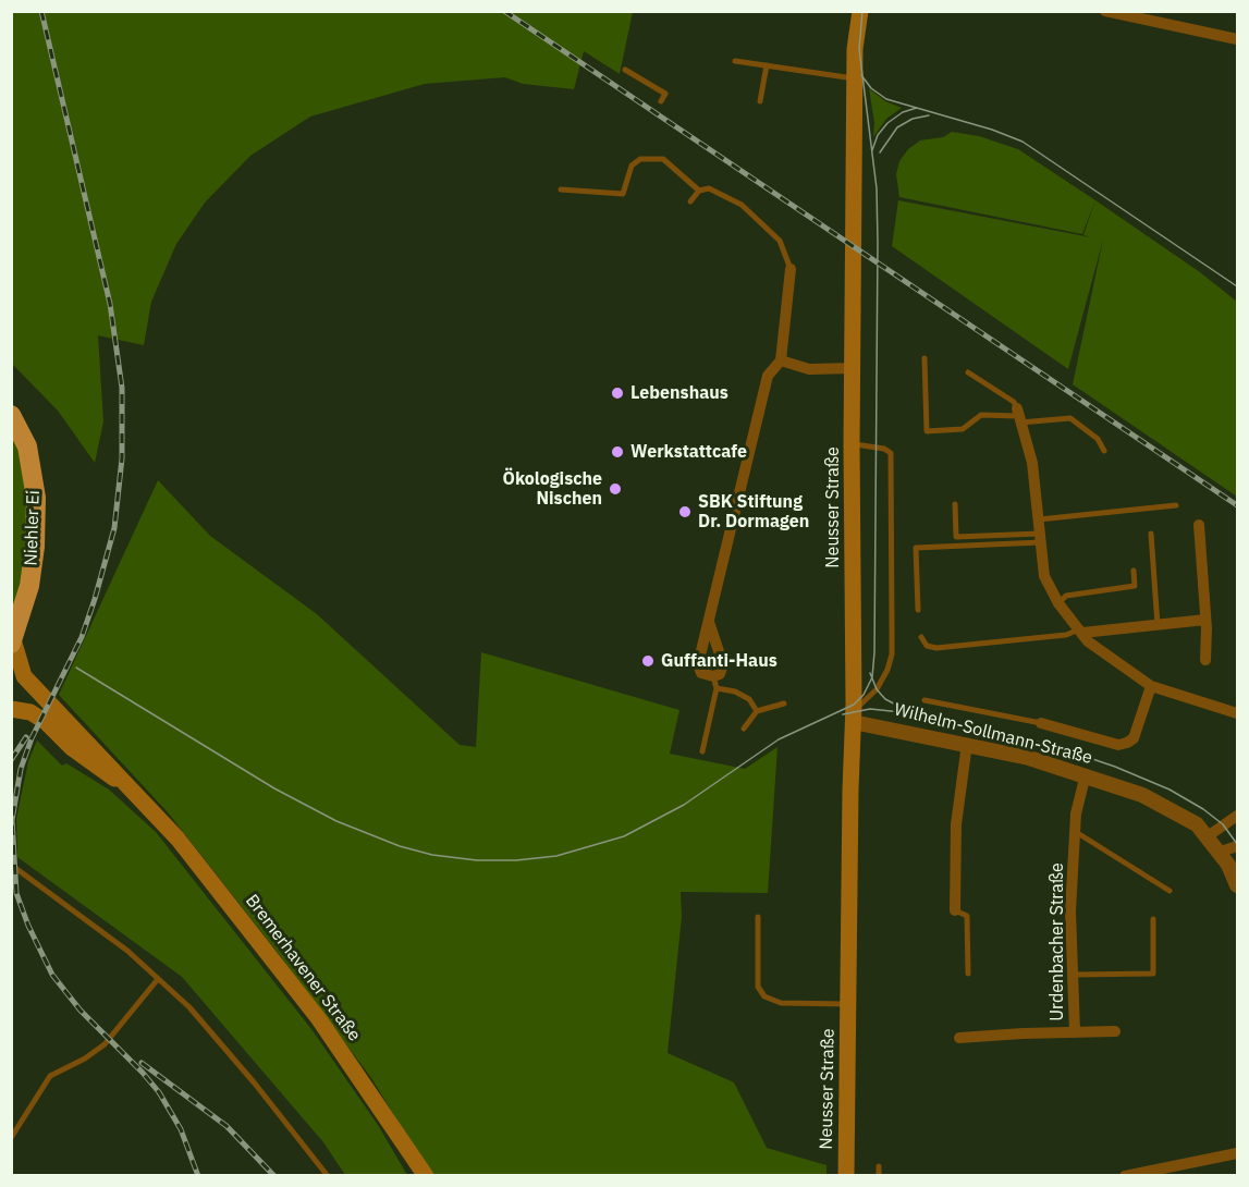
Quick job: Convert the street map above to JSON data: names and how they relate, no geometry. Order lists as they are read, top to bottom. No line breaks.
{"streets":{"highway":["Niehler Ei"],"main road":["Neusser Straße","Bremerhavener Straße"],"street":["Wilhelm-Sollmann-Straße","Urdenbacher Straße"]},"crossings":[["Neusser Straße","Wilhelm-Sollmann-Straße"],["Niehler Ei","Bremerhavener Straße"],["Wilhelm-Sollmann-Straße","Urdenbacher Straße"]],"places":["Lebenshaus","Werkstattcafe","Ökologische Nischen","SBK Stiftung Dr. Dormagen","Guffanti-Haus"]}
